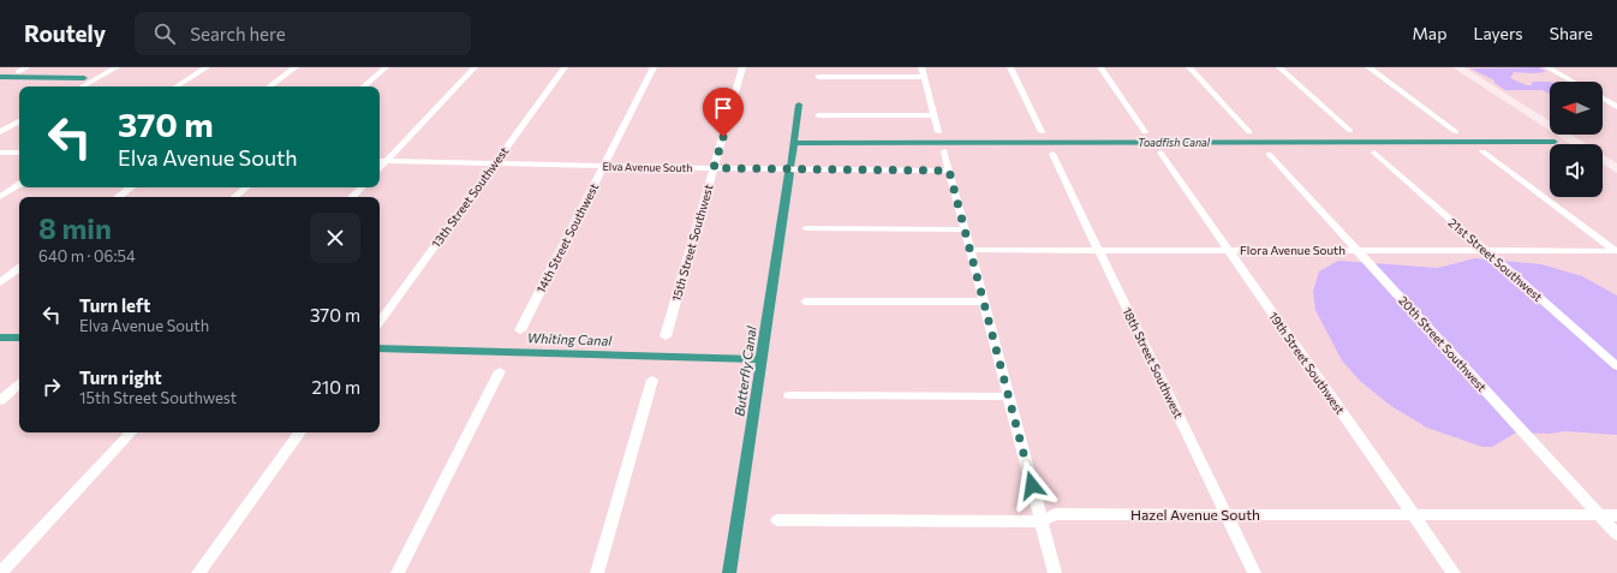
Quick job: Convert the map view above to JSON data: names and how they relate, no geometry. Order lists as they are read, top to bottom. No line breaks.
{"streets":{"street":["Elva Avenue South","13th Street Southwest","14th Street Southwest","15th Street Southwest","Flora Avenue South","21st Street Southwest","20th Street Southwest","18th Street Southwest","19th Street Southwest","Hazel Avenue South"]},"crossings":[["Elva Avenue South","13th Street Southwest"],["Elva Avenue South","14th Street Southwest"],["Elva Avenue South","15th Street Southwest"],["Flora Avenue South","21st Street Southwest"],["Flora Avenue South","20th Street Southwest"],["Flora Avenue South","18th Street Southwest"],["Flora Avenue South","19th Street Southwest"],["20th Street Southwest","Hazel Avenue South"],["18th Street Southwest","Hazel Avenue South"],["19th Street Southwest","Hazel Avenue South"]],"water":["Toadfish Canal","Whiting Canal","Butterfly Canal"],"north":"left","page":{"header":"Routely","search":"Search here","nav":["Map","Layers","Share"],"turn":["370 m","Elva Avenue South"],"heading":["8 min","640 m · 06:54"],"list":[{"name":"Turn left","note":"Elva Avenue South","value":"370 m"},{"name":"Turn right","note":"15th Street Southwest","value":"210 m"}]}}
